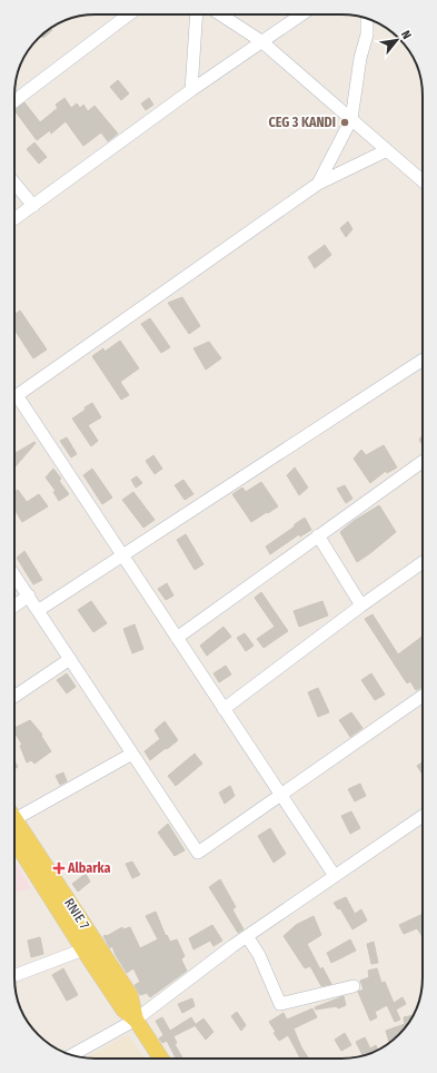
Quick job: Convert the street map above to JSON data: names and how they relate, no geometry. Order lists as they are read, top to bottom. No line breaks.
{"streets":{"main road":["RNIE 7"]},"places":{"other":["CEG 3 KANDI"],"health":["Albarka"]},"north":"top right"}
